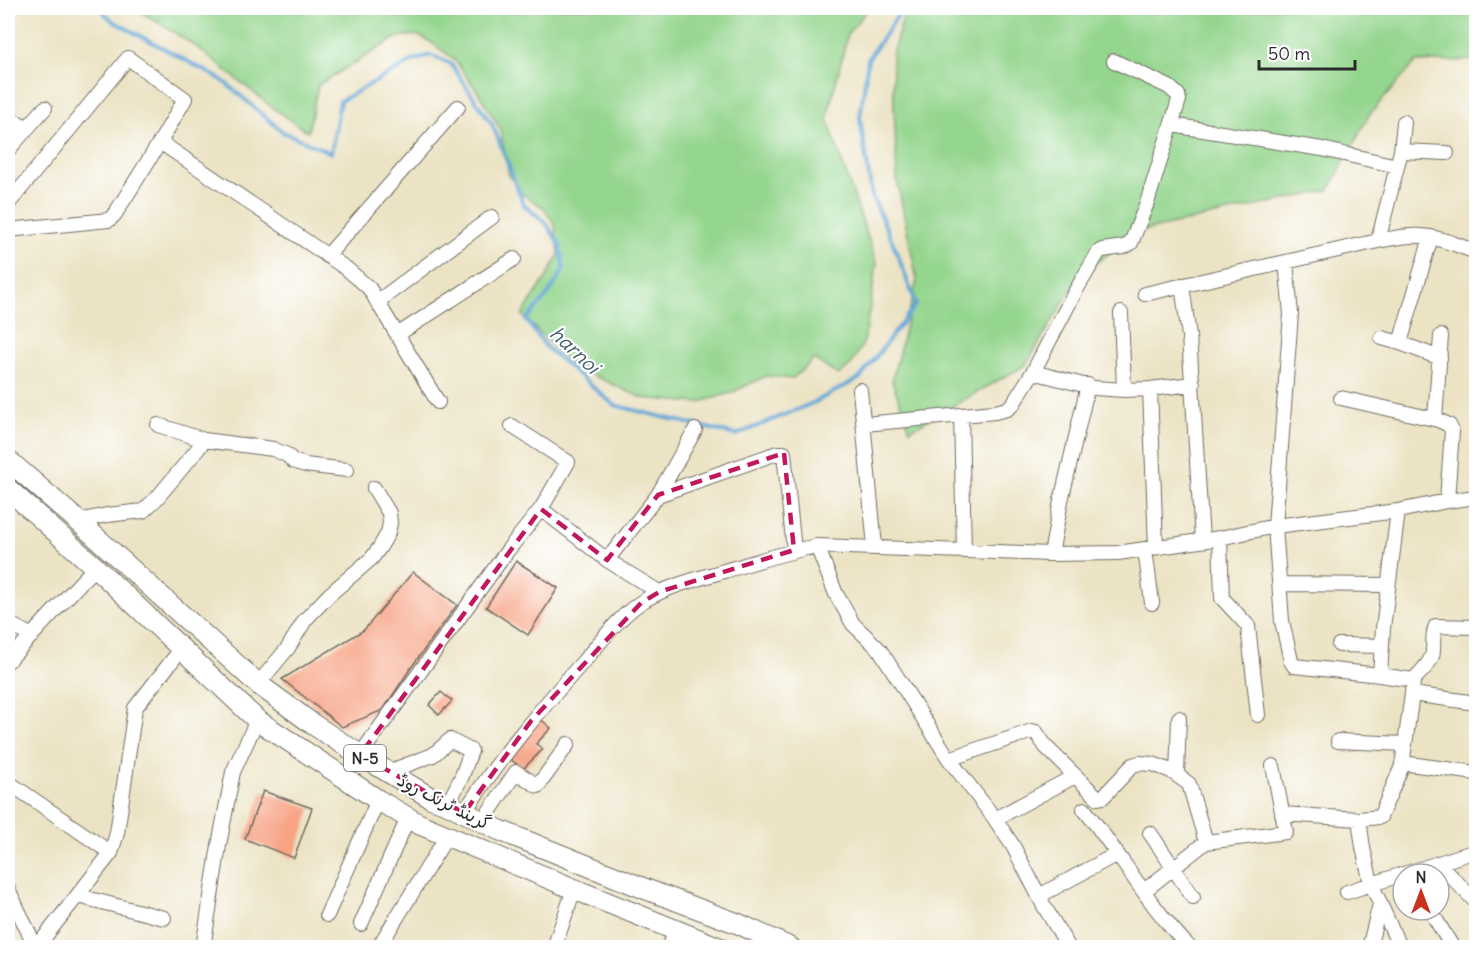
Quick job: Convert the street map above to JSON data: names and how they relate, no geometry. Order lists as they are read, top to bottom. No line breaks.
{"streets":{"highway":["N-5","گرینڈ ٹرنک روڈ"]},"water":["harnoi"],"scale_bar":"50 m","north":"top"}
